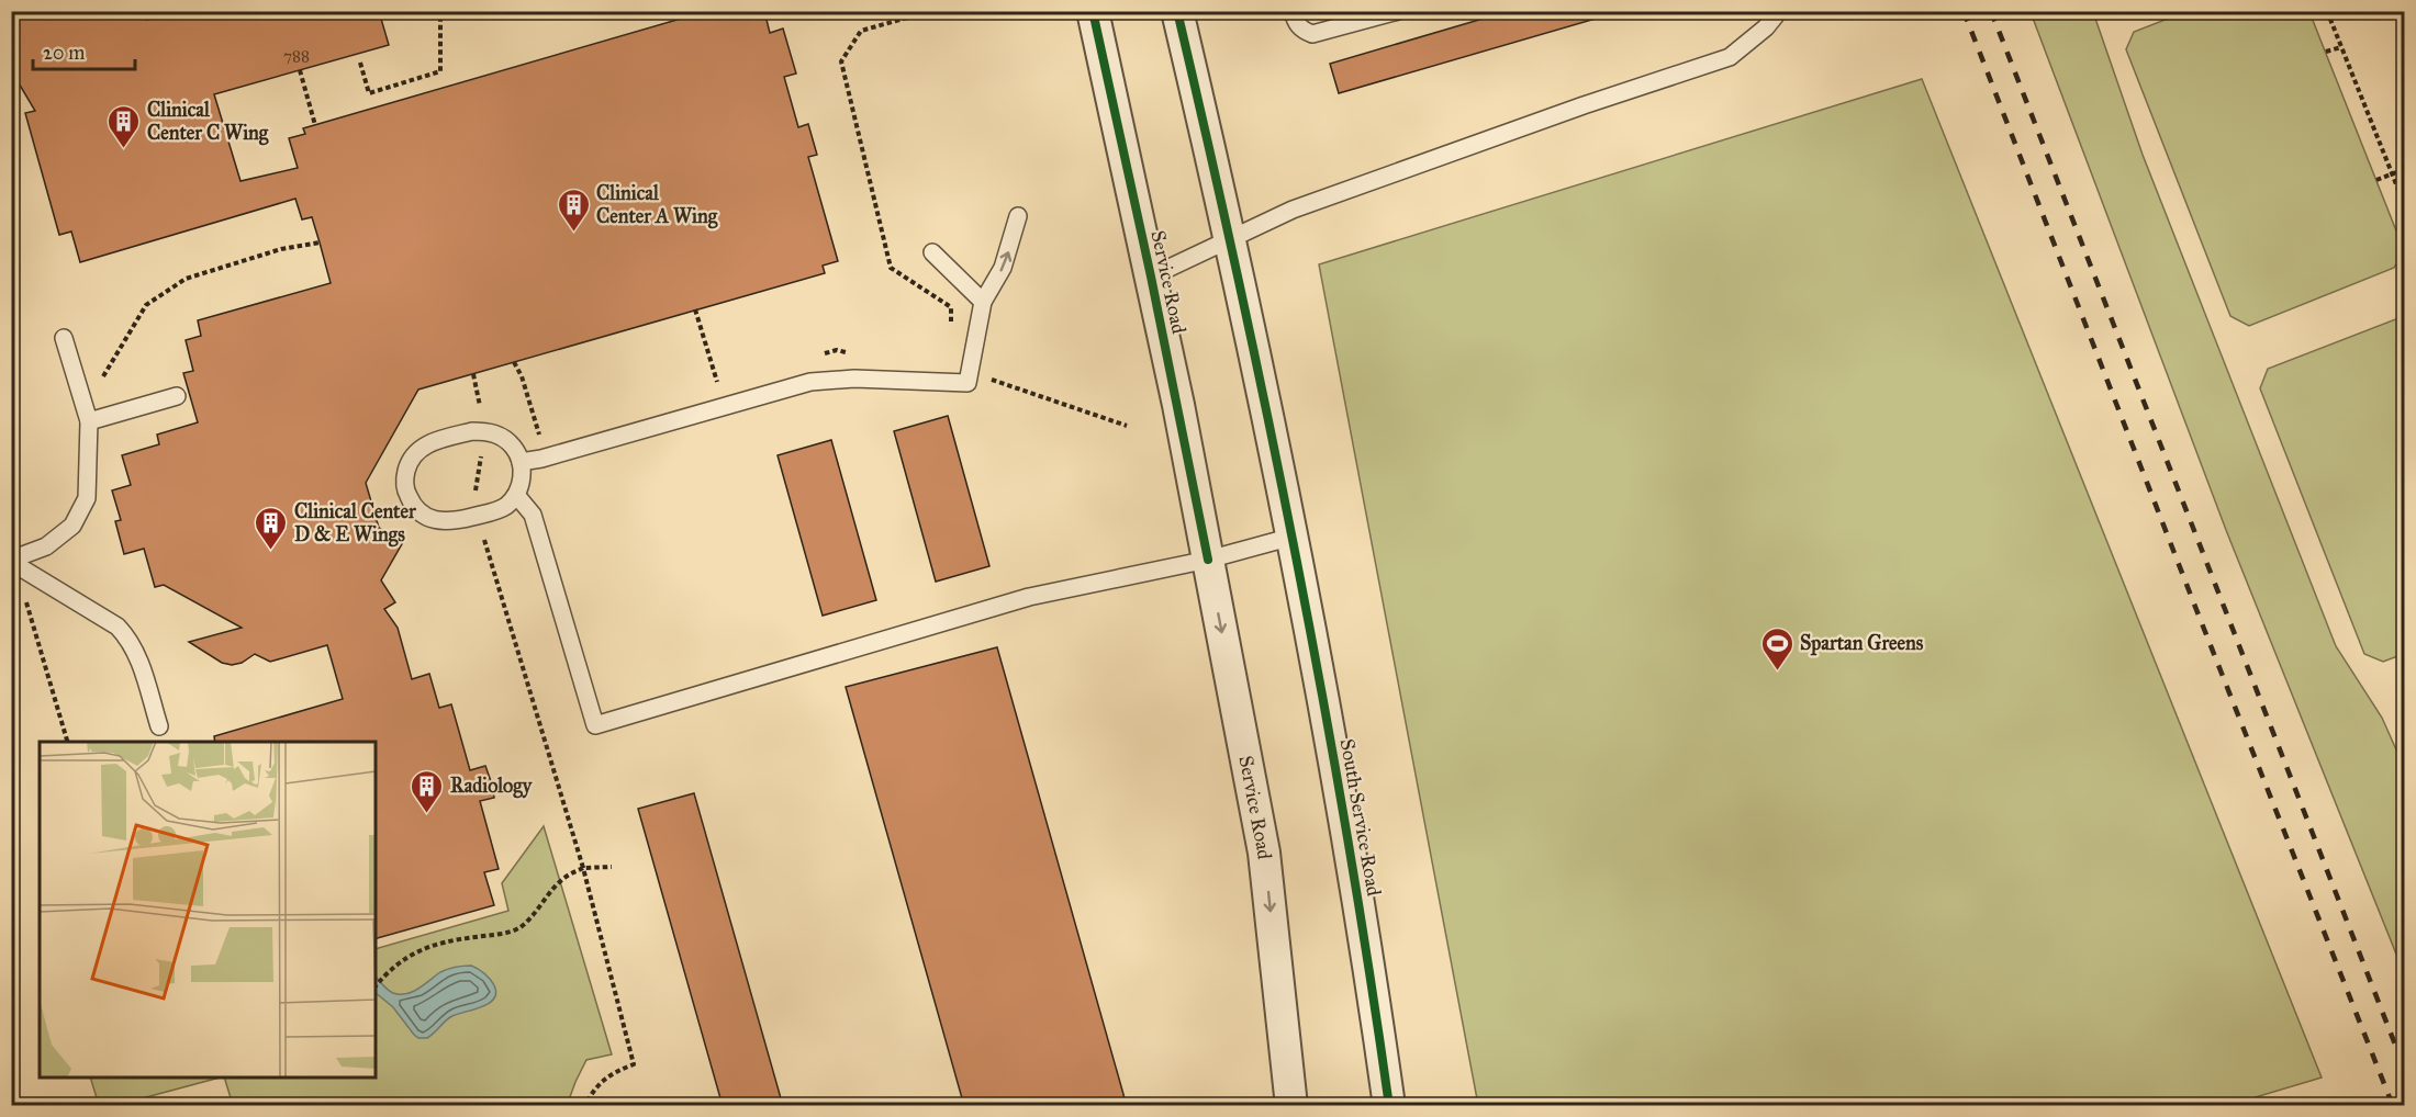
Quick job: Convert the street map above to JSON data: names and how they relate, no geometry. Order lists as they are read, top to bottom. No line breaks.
{"streets":{"street":["Service Road","South Service Road"]},"one_way":["Service Road"],"places":{"building":["Clinical Center C Wing","Clinical Center A Wing","Clinical Center D & E Wings","Radiology"],"sports":["Spartan Greens"]},"house_numbers":["788"],"scale_bar":"20 m"}
